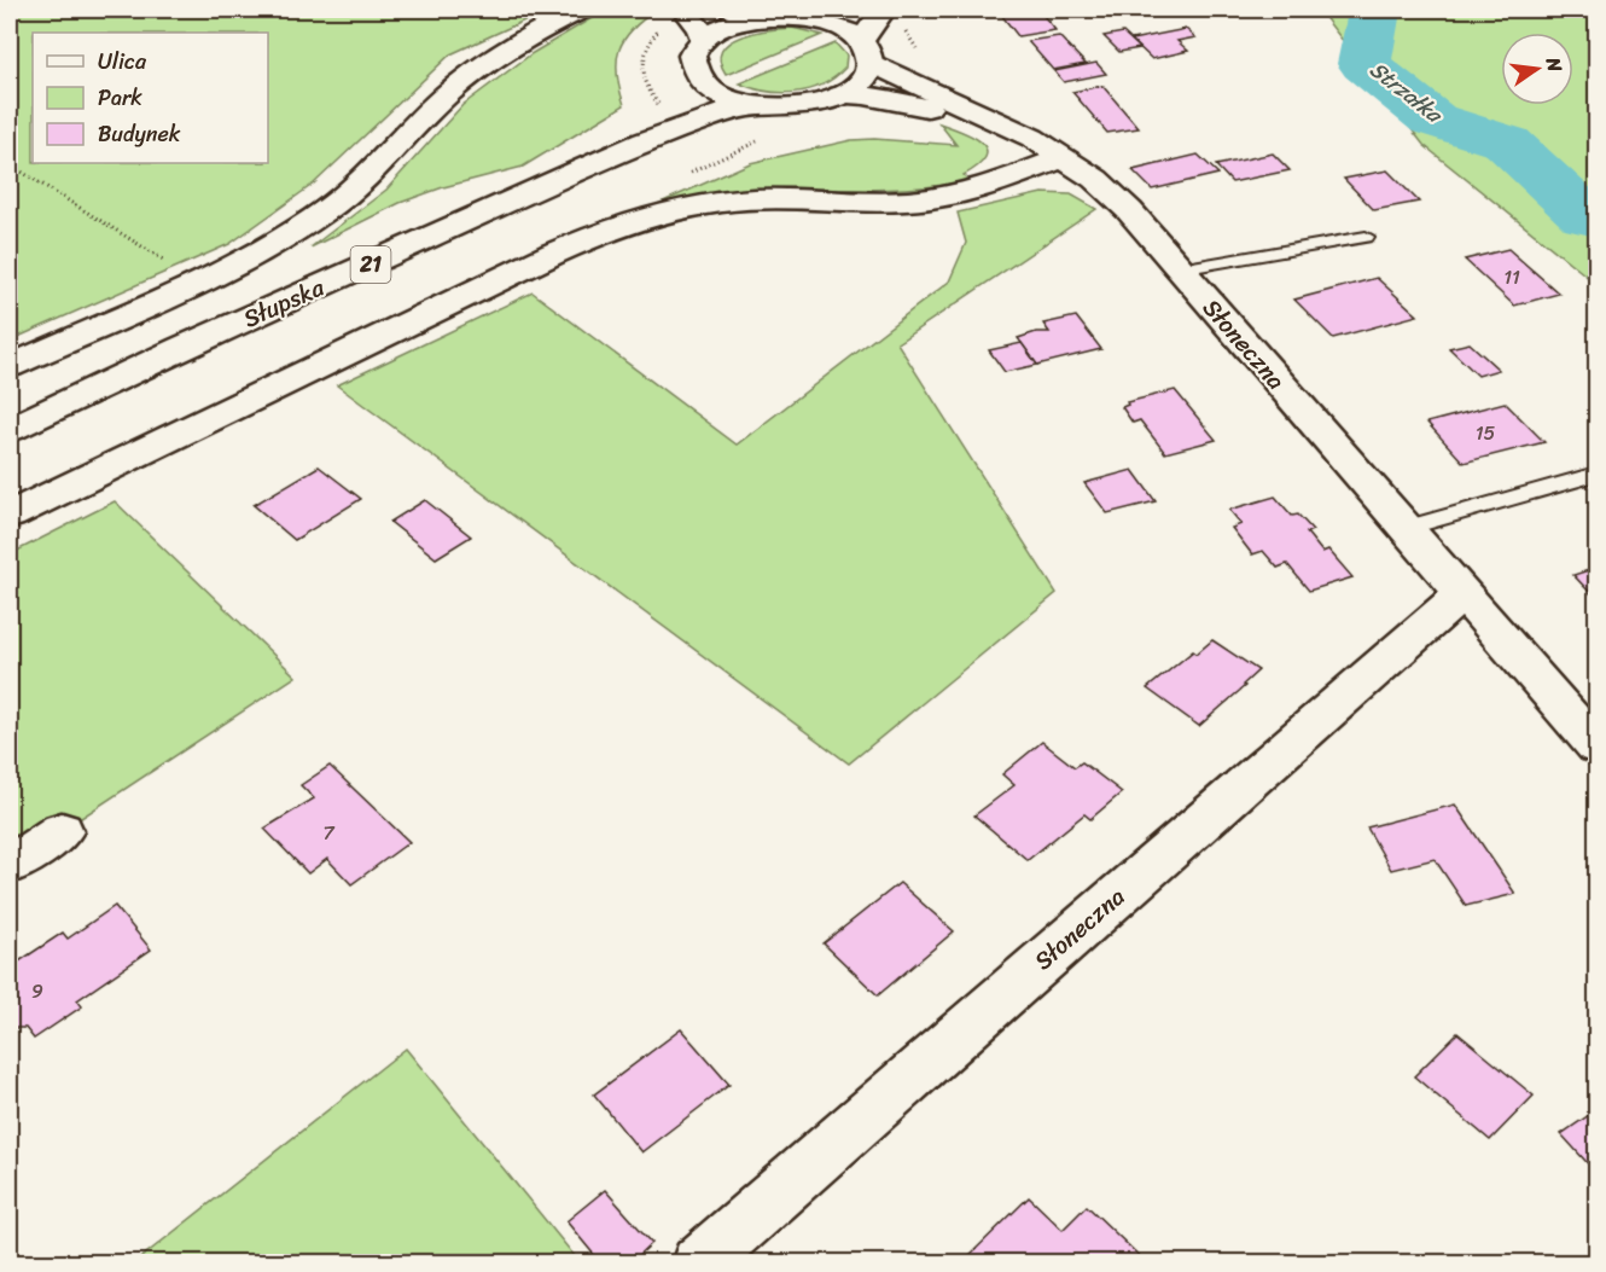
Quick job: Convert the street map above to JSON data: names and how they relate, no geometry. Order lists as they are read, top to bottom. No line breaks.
{"streets":{"street":["21","Słupska","Słoneczna"]},"crossings":[["21","Słupska"],["21","Słoneczna"]],"water":["Strzałka"],"house_numbers":["11","15","7","9"],"legend":["Ulica","Park","Budynek"],"north":"right"}
